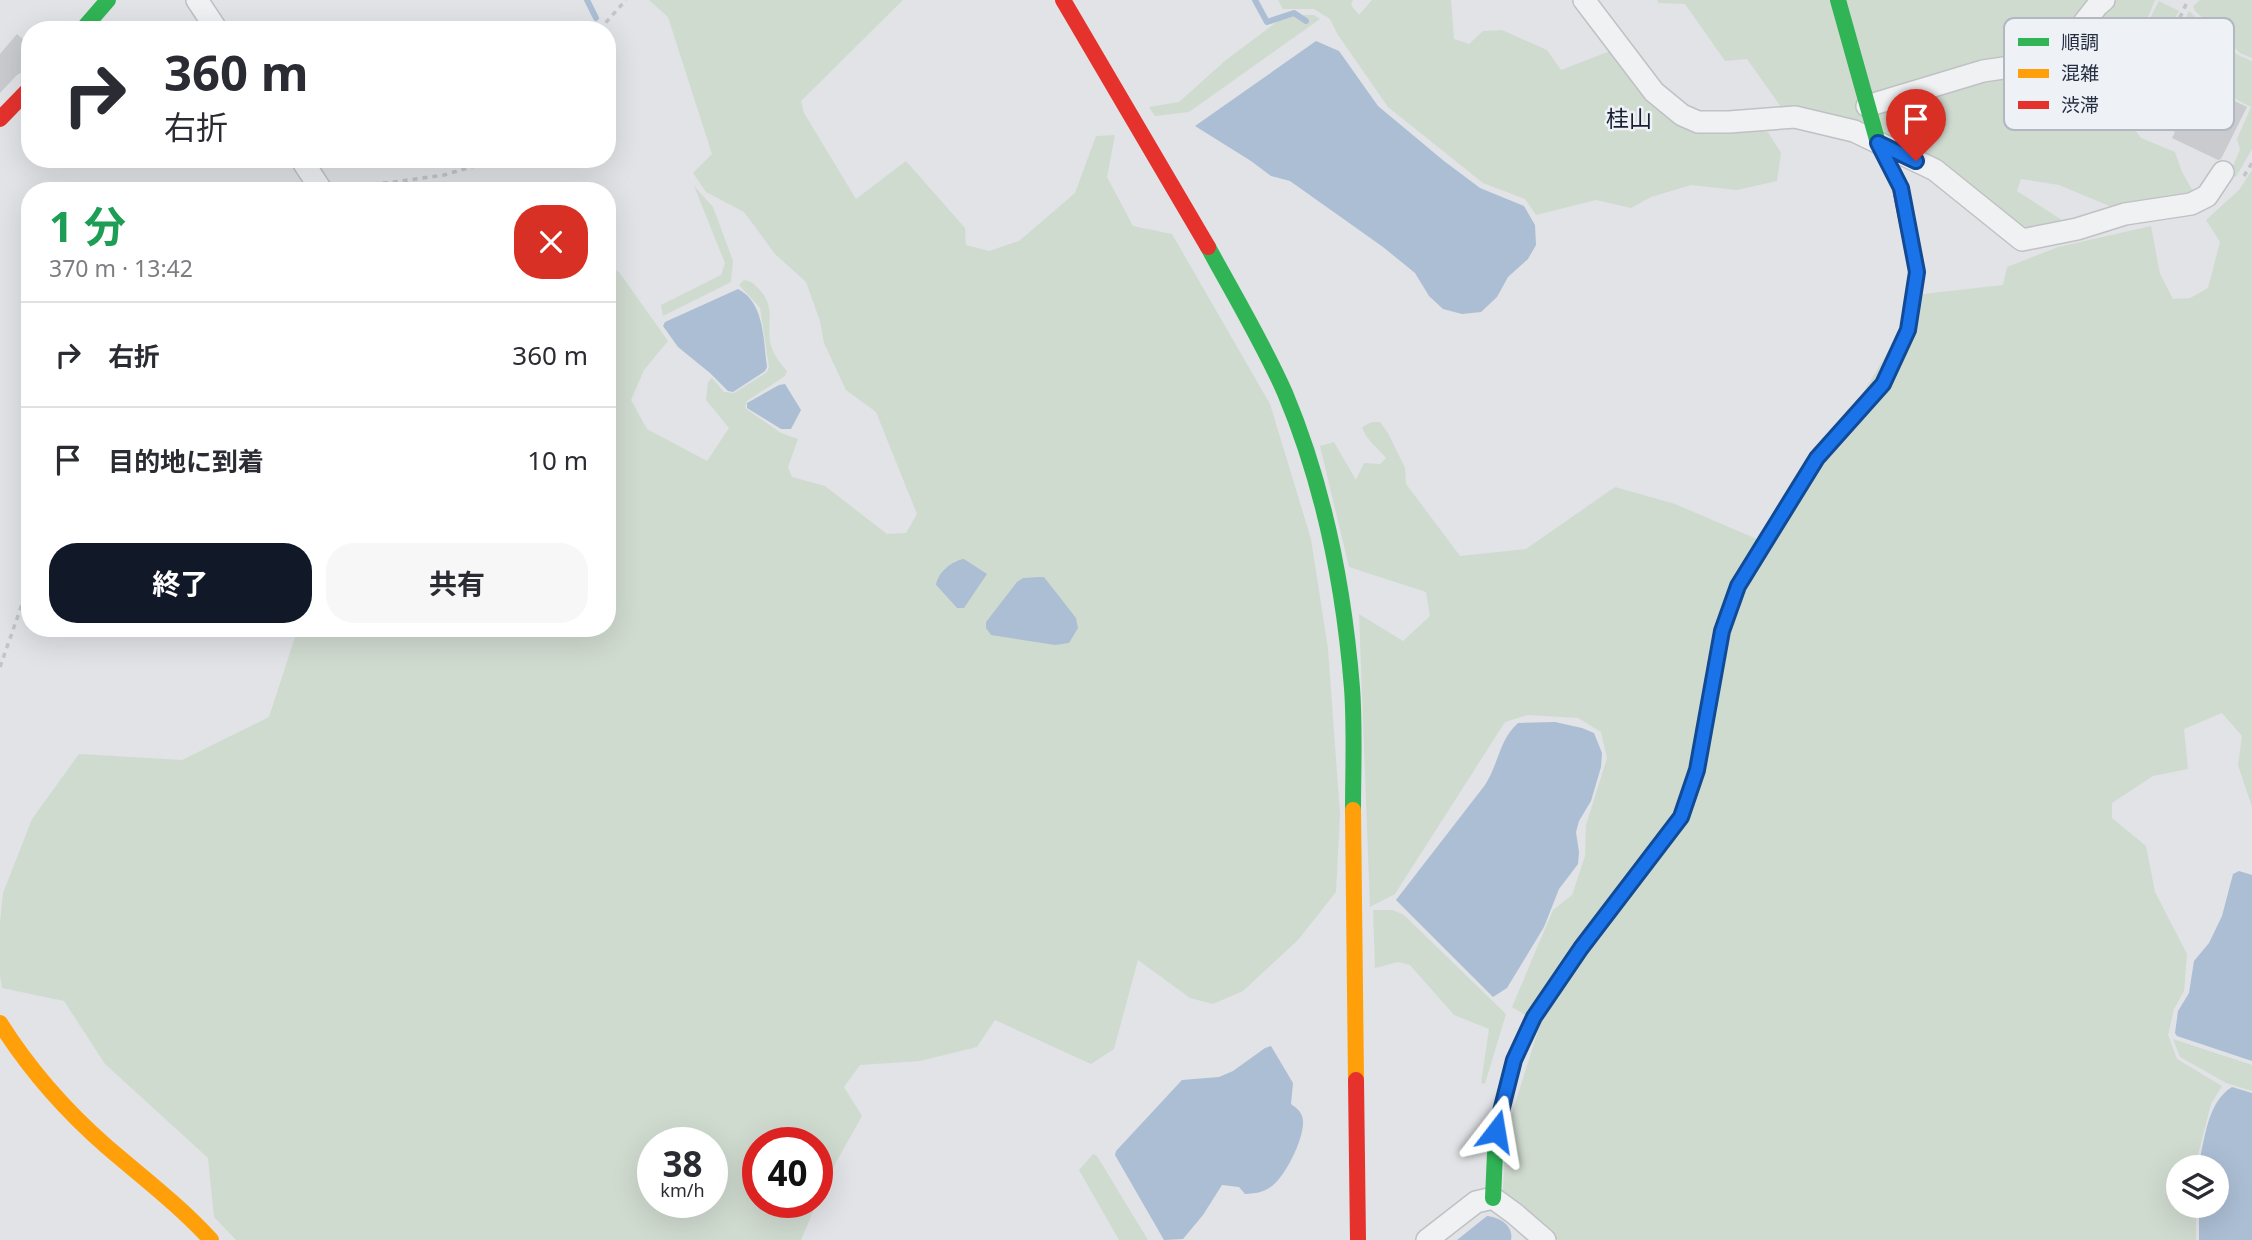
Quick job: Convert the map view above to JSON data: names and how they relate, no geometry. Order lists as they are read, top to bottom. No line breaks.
{"districts":["桂山"],"legend":["順調","混雑","渋滞"],"page":{"turn":["360 m","右折"],"heading":["1 分","370 m · 13:42"],"list":[{"name":"右折","value":"360 m"},{"name":"目的地に到着","value":"10 m"}],"buttons":["終了","共有"],"speed":"38 km/h","limit":"40"}}
